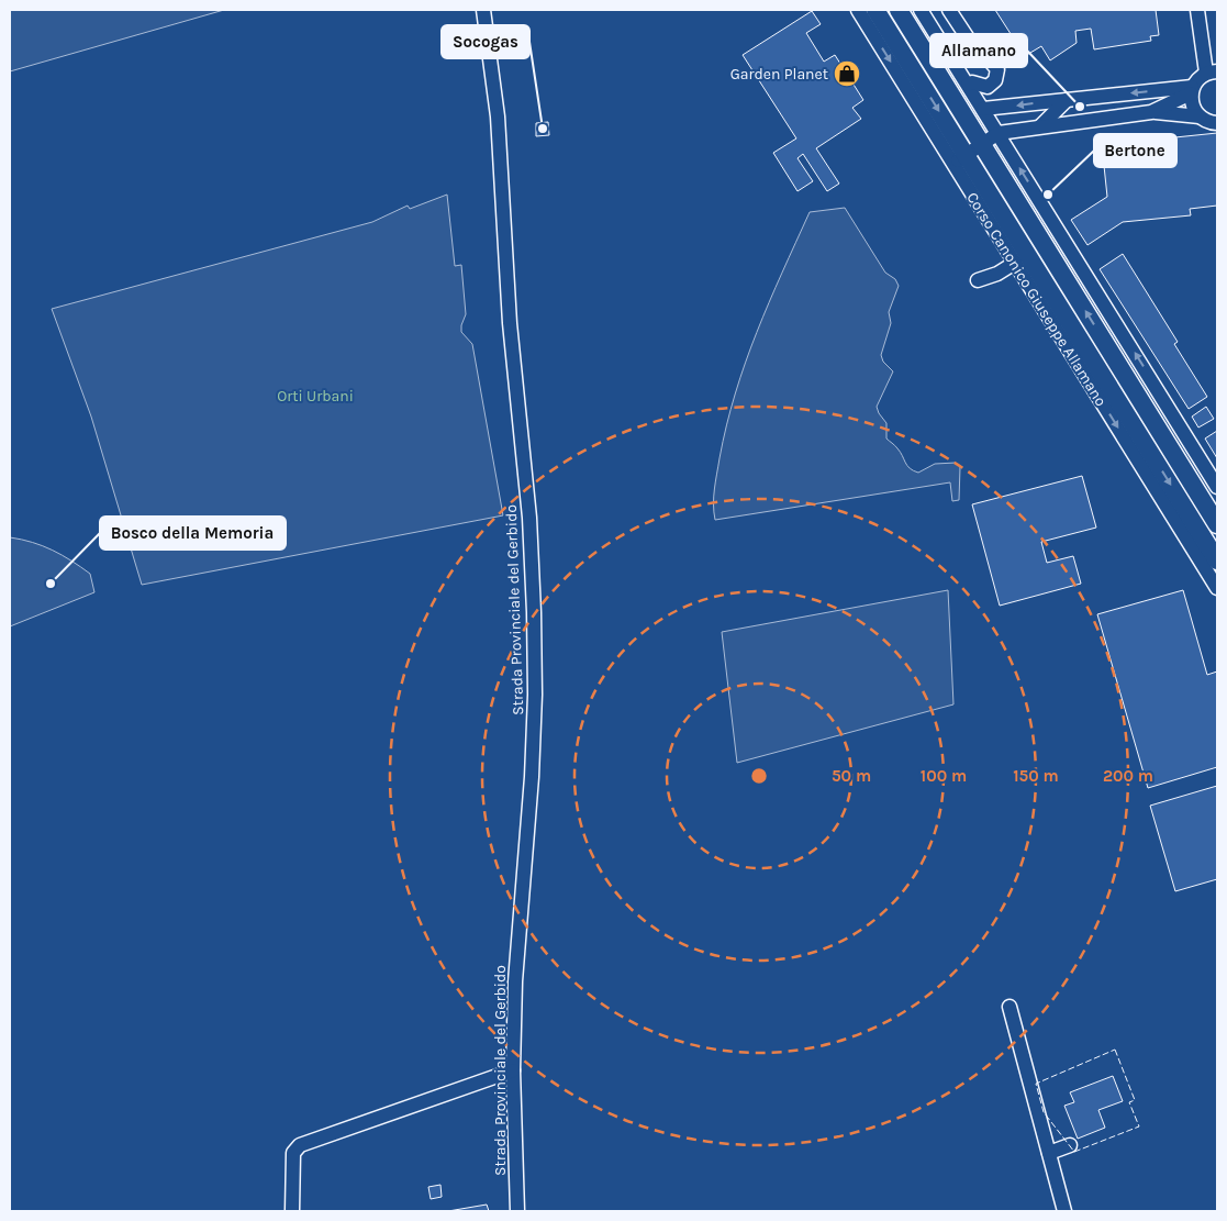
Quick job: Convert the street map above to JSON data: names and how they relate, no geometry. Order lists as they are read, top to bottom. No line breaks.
{"streets":{"main road":["Corso Canonico Giuseppe Allamano"],"street":["Strada Provinciale del Gerbido"]},"parks":["Orti Urbani"],"places":{"shop":["Garden Planet"],"other":["Allamano","Socogas","Bertone","Bosco della Memoria"]},"rings":["50 m","100 m","150 m","200 m"]}
